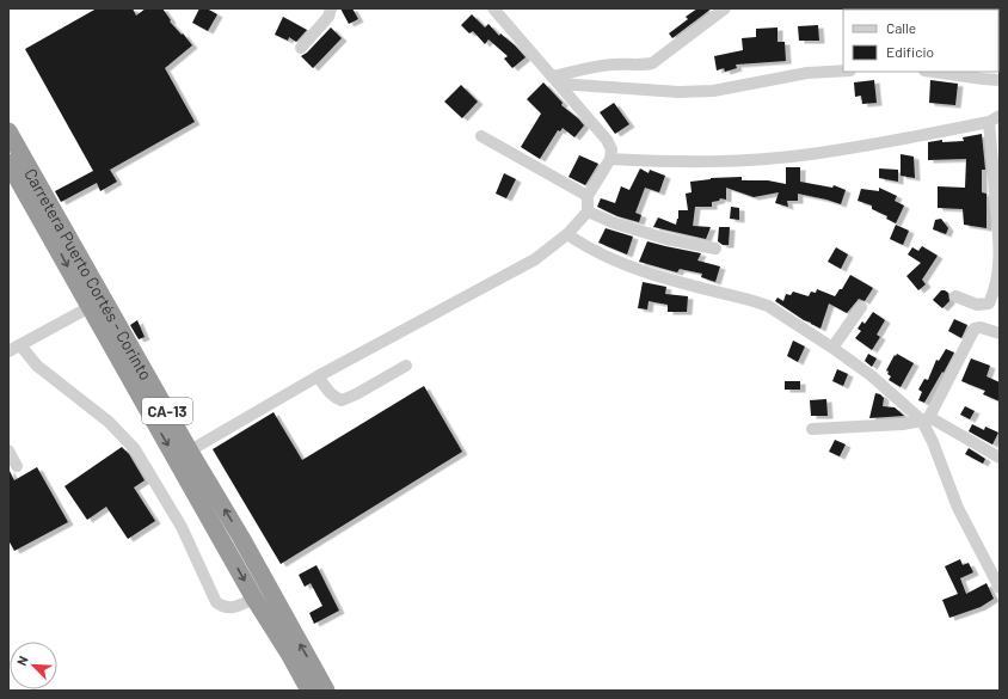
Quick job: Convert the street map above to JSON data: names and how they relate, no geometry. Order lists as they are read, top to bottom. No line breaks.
{"streets":{"highway":["Carretera Puerto Cortés - Corinto","CA-13"]},"legend":["Calle","Edificio"],"north":"top left"}
